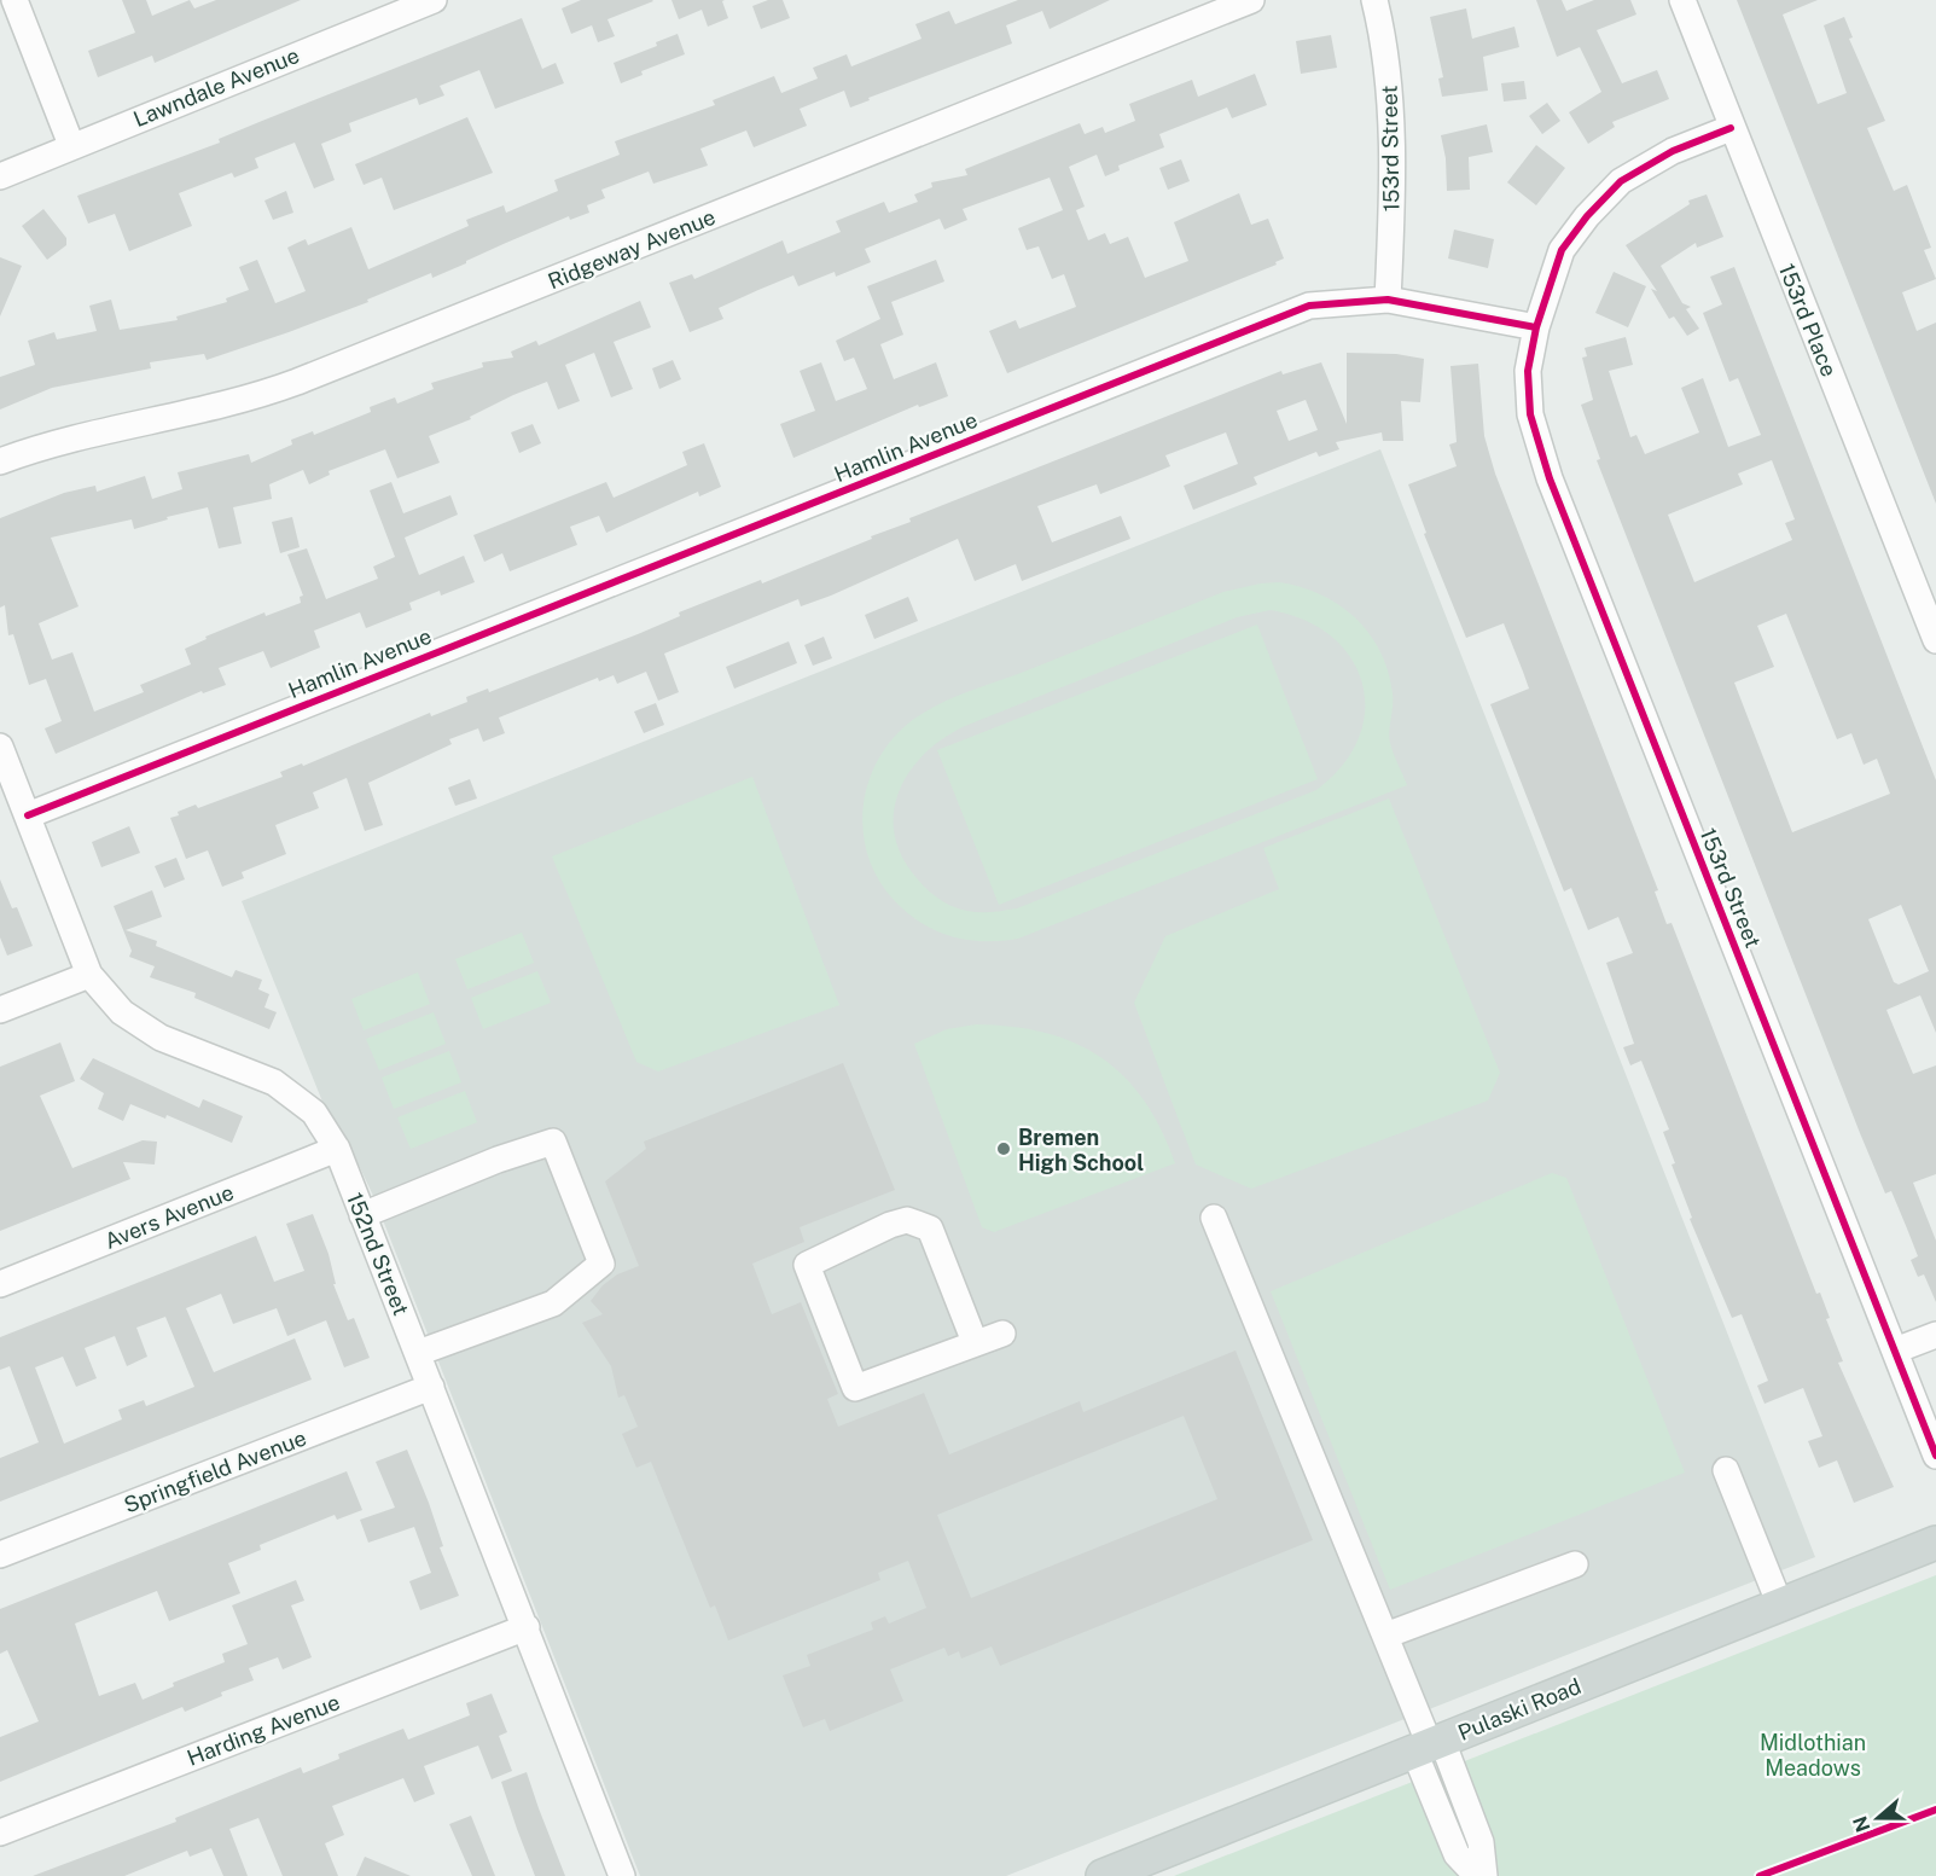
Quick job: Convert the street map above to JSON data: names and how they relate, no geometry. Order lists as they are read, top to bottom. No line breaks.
{"streets":{"main road":["Pulaski Road"],"street":["Lawndale Avenue","153rd Street","Ridgeway Avenue","153rd Place","Hamlin Avenue","Avers Avenue","152nd Street","Springfield Avenue","Harding Avenue"]},"crossings":[["153rd Street","Hamlin Avenue"],["Hamlin Avenue","152nd Street"],["Avers Avenue","152nd Street"],["152nd Street","Springfield Avenue"],["152nd Street","Harding Avenue"]],"parks":["Midlothian Meadows"],"places":["Bremen High School"],"north":"left"}
